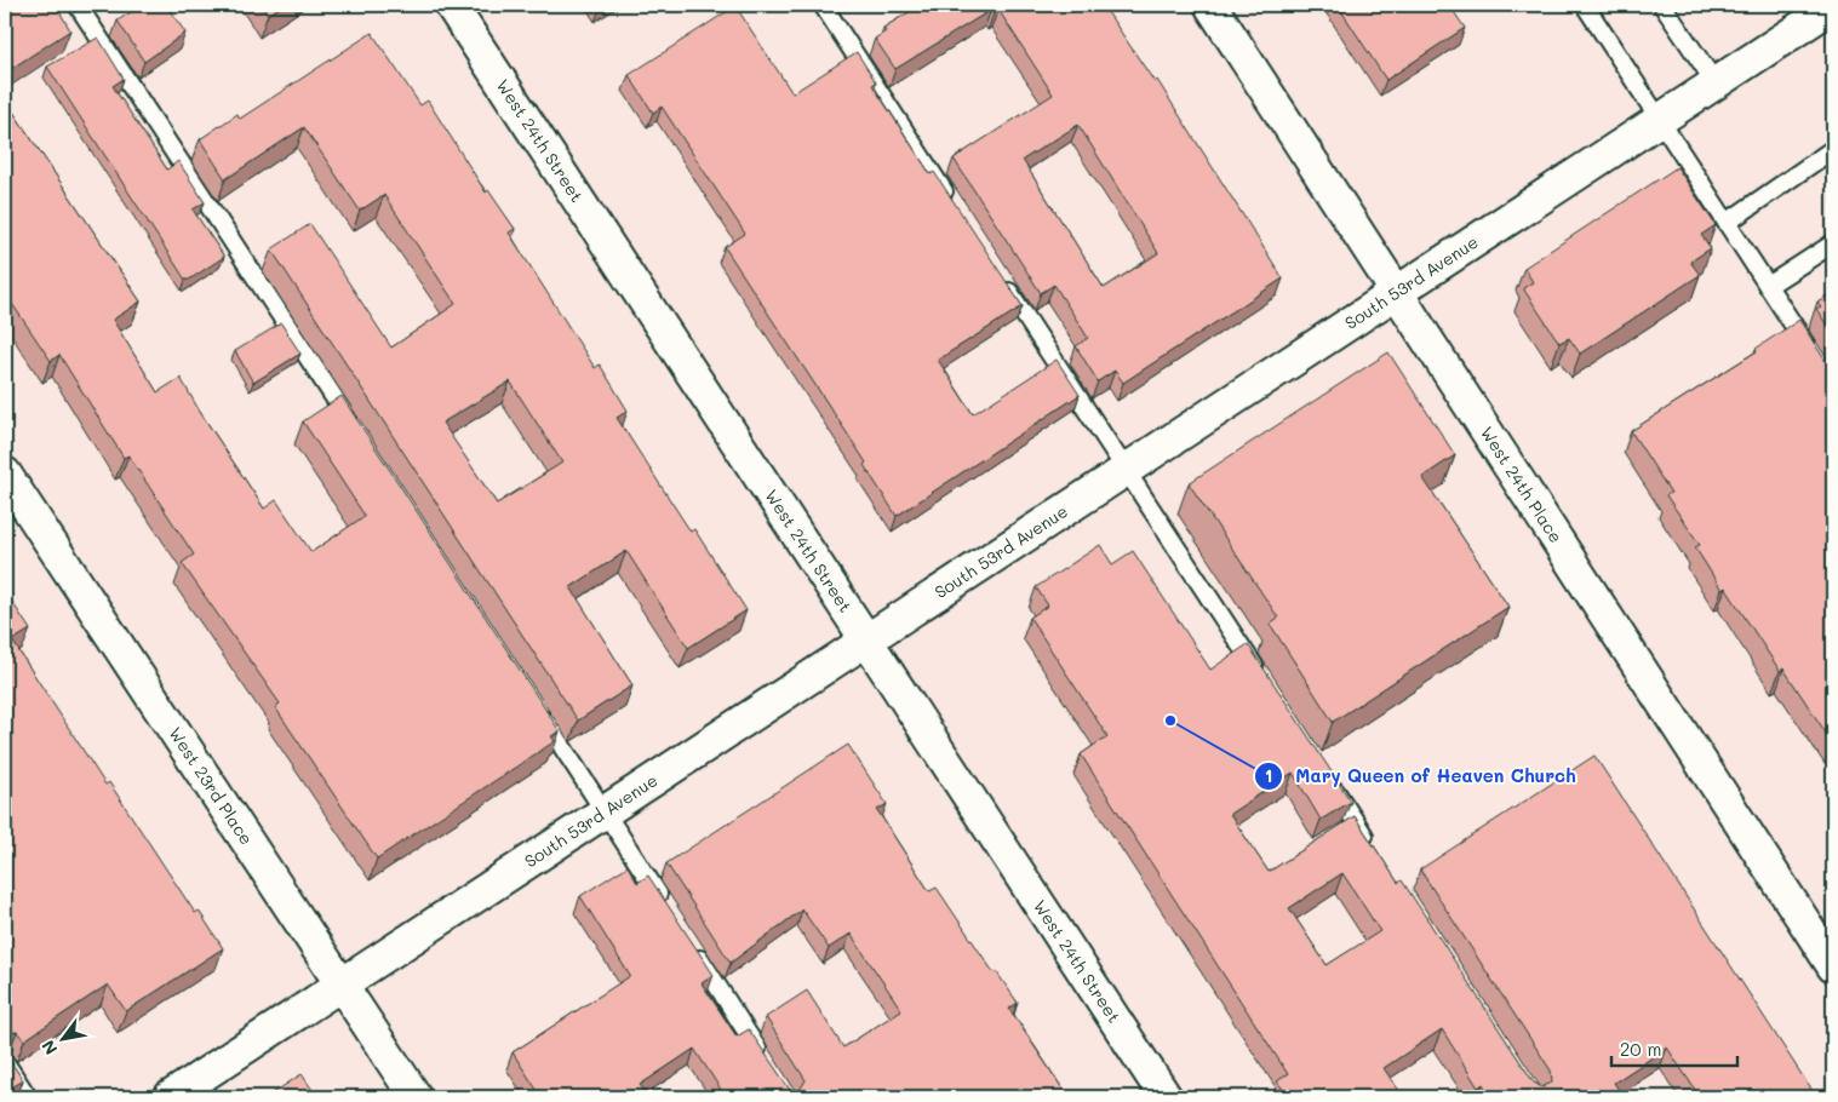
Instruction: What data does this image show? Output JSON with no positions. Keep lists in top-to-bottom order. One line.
{"streets":{"street":["West 24th Street","South 53rd Avenue","West 24th Place","West 23rd Place"]},"crossings":[["West 24th Street","South 53rd Avenue"],["South 53rd Avenue","West 24th Place"],["South 53rd Avenue","West 23rd Place"]],"places":["Mary Queen of Heaven Church"],"scale_bar":"20 m","north":"bottom left"}
